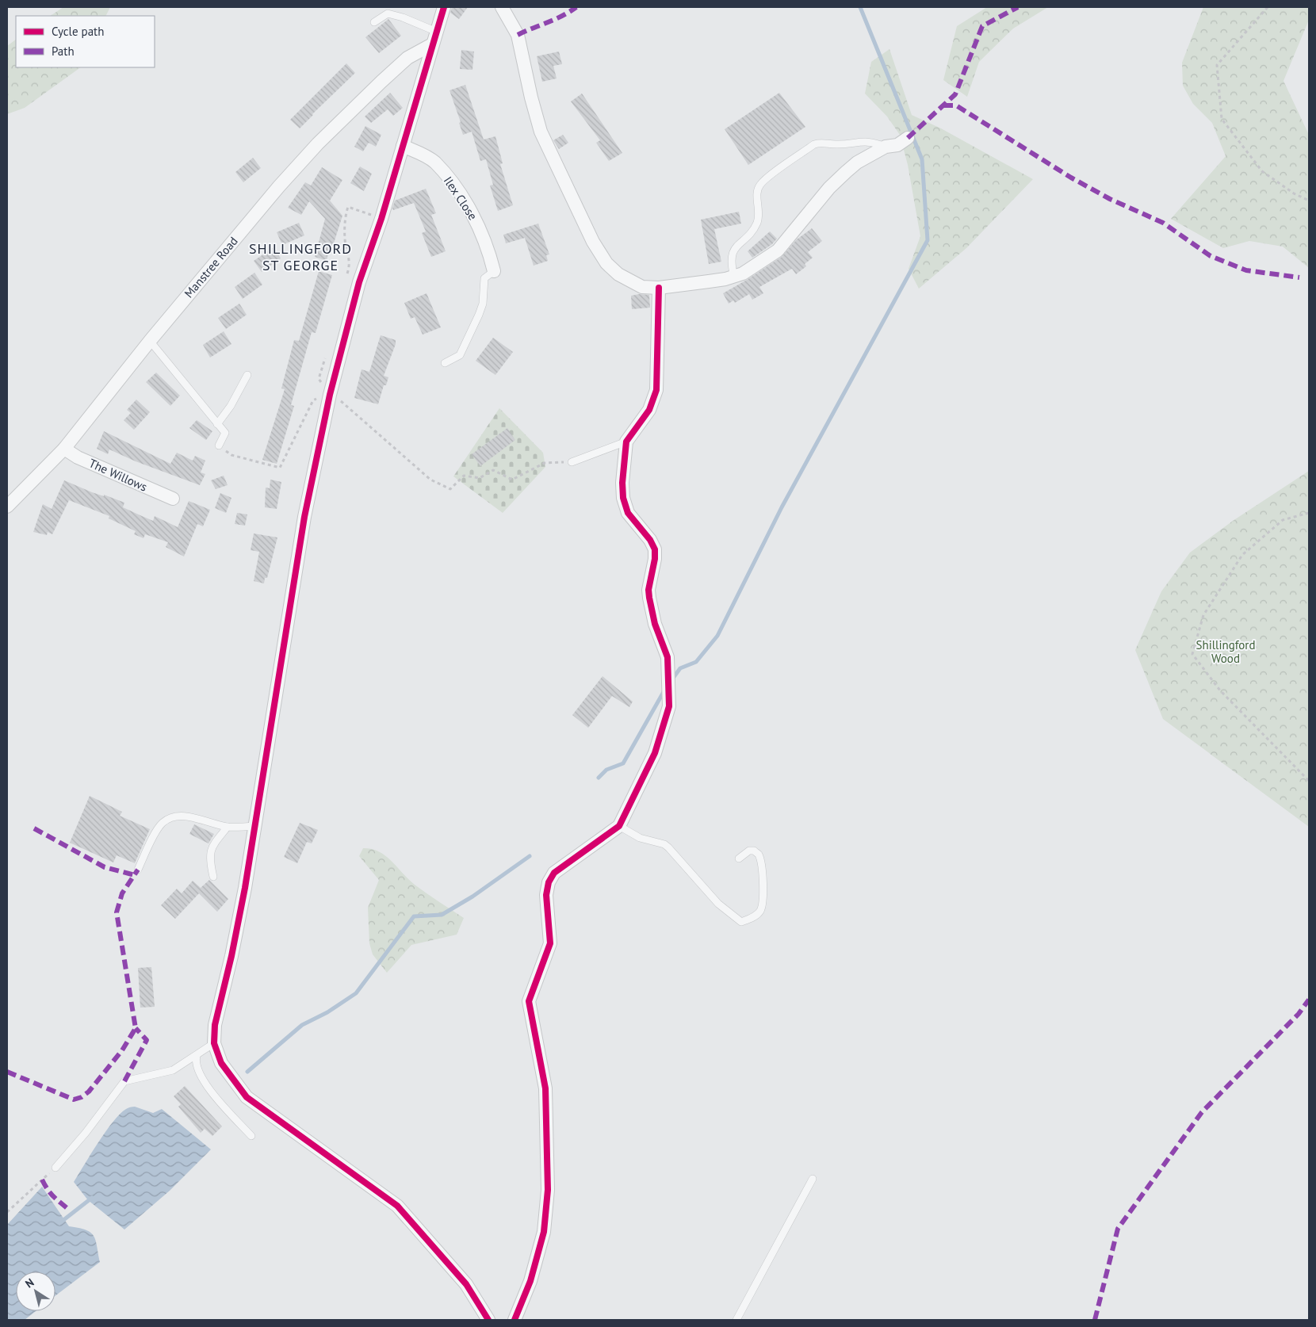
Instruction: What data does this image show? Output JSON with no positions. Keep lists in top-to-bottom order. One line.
{"streets":{"street":["Ilex Close","Manstree Road","The Willows"]},"crossings":[["Manstree Road","The Willows"]],"districts":["SHILLINGFORD ST GEORGE"],"parks":["Shillingford Wood"],"legend":["Cycle path","Path"],"north":"top left"}
